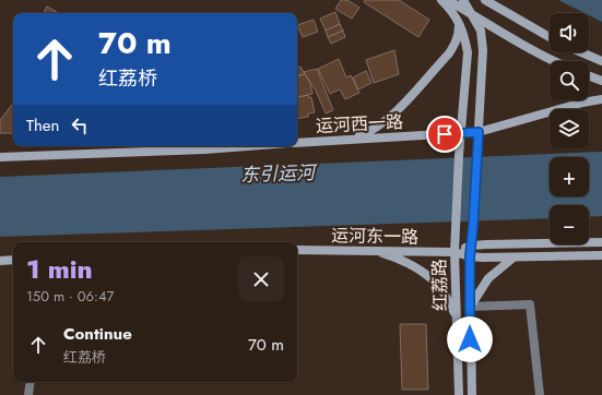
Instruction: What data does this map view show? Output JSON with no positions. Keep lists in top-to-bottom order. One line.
{"streets":{"main road":["运河西一路","运河东一路","红荔路"]},"crossings":[["运河西一路","红荔路"],["运河东一路","红荔路"]],"water":["东引运河"],"page":{"map_buttons":["+","−"],"turn":["70 m","红荔桥"],"then":"Then","heading":["1 min","150 m · 06:47"],"list":[{"name":"Continue","note":"红荔桥","value":"70 m"}]}}
